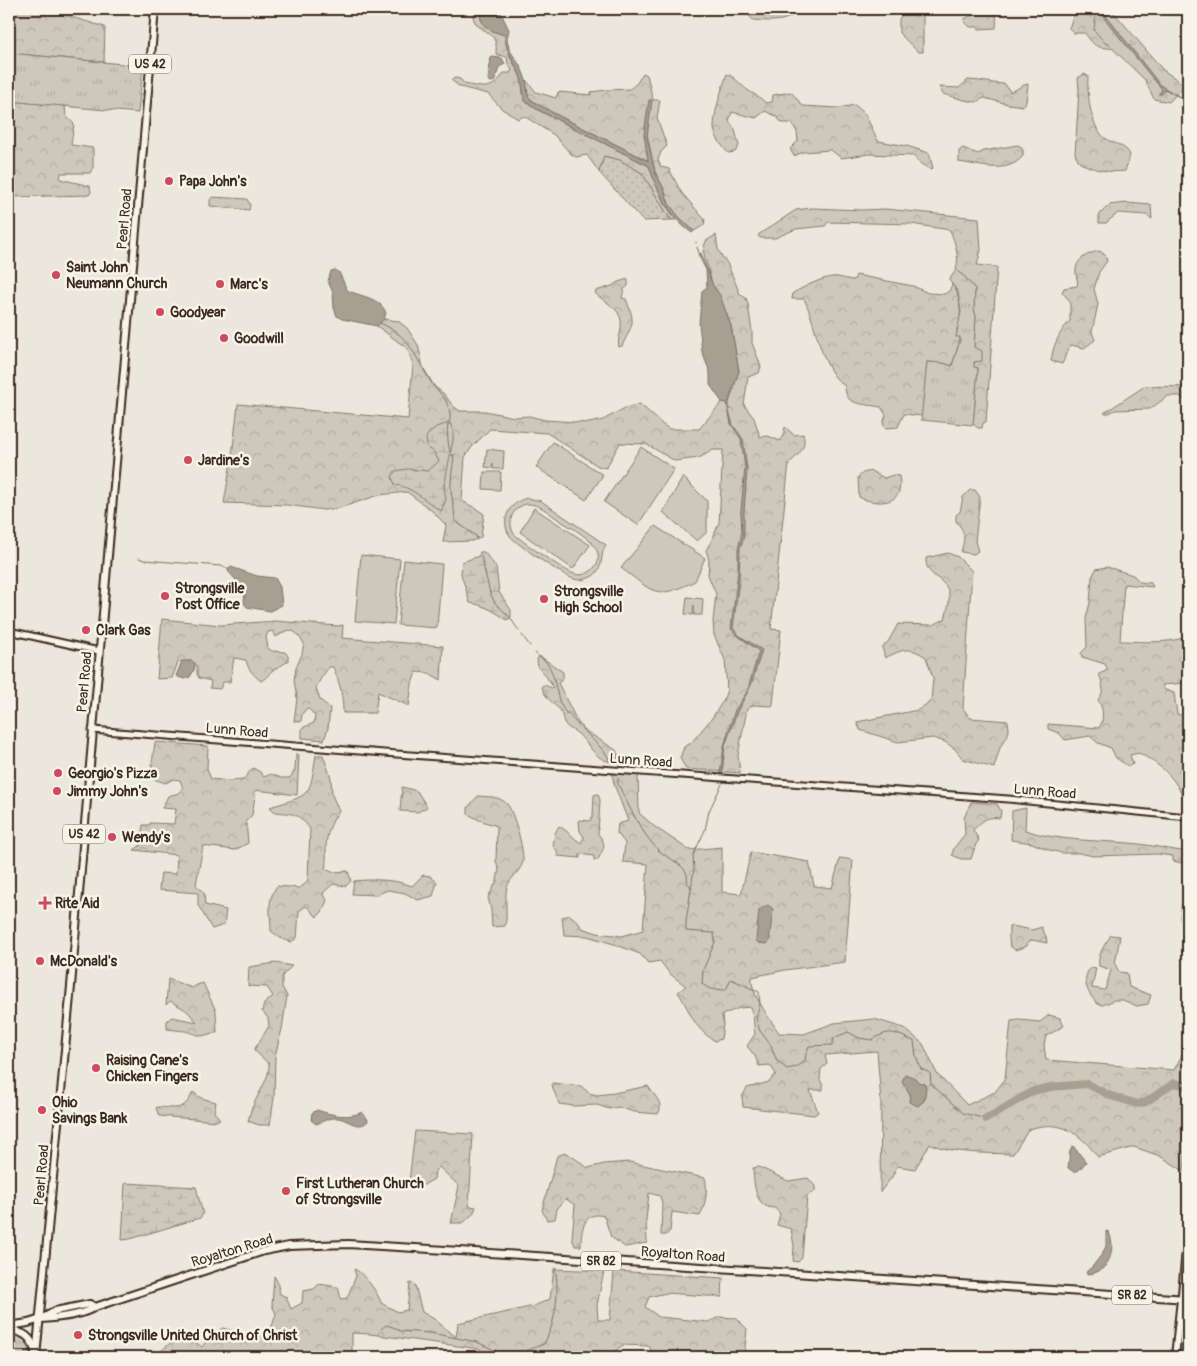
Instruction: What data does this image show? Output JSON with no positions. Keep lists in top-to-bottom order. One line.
{"streets":{"main road":["US 42","Pearl Road","Royalton Road","SR 82"],"street":["Lunn Road"]},"crossings":[["Pearl Road","Lunn Road"],["Pearl Road","Royalton Road"]],"places":{"other":["Papa John's","Saint John Neumann Church","Marc's","Goodyear","Goodwill","Jardine's","Strongsville Post Office","Strongsville High School","Clark Gas","Georgio's Pizza","Jimmy John's","Wendy's","McDonald's","Raising Cane's Chicken Fingers","Ohio Savings Bank","First Lutheran Church of Strongsville","Strongsville United Church of Christ"],"health":["Rite Aid"]}}
